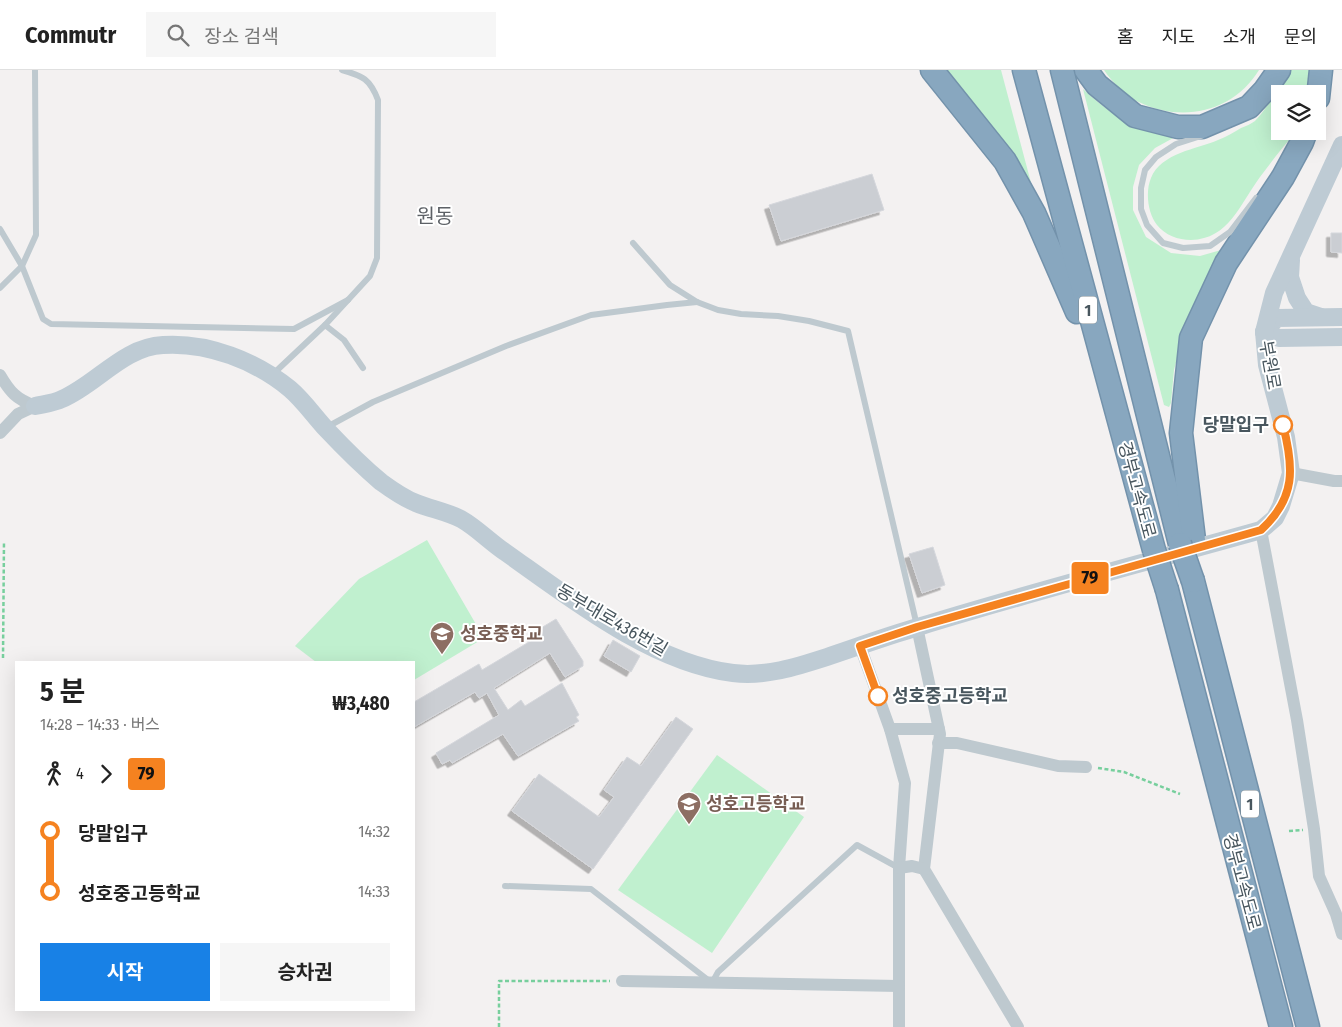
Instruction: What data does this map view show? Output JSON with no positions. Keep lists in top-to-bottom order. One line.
{"streets":{"highway":["1","경부고속도로"],"street":["부원로","동부대로436번길"]},"crossings":[["부원로","동부대로436번길"]],"districts":["원동"],"places":{"other":["당말입구","성호중고등학교"],"school or university":["성호중학교","성호고등학교"]},"lines":["bus line 79"],"page":{"header":"Commutr","search":"장소 검색","nav":["홈","지도","소개","문의"],"on_map":"79","heading":["5 분","14:28 – 14:33 · 버스","₩3,480"],"legs":["4","79"],"list":[{"name":"당말입구","value":"14:32"},{"name":"성호중고등학교","value":"14:33"}],"buttons":["시작","승차권"]}}
